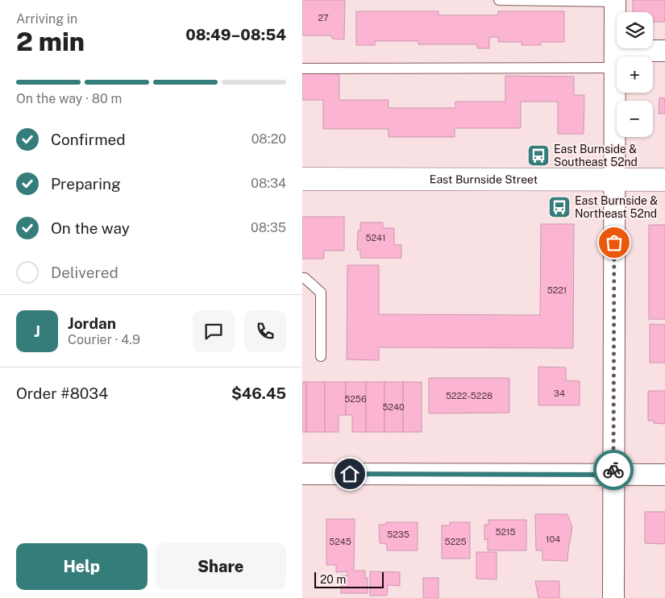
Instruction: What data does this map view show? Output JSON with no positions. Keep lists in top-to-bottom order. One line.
{"streets":{"main road":["East Burnside Street"]},"places":{"bus stop":["East Burnside & Southeast 52nd","East Burnside & Northeast 52nd"]},"house_numbers":["27","5241","5221","34","5222-5228","5256","5240","5215","5235","104","5245","5225"],"scale_bar":"20 m","page":{"heading":["2 min","Arriving in","08:49–08:54"],"panel":["Jordan","Courier · 4.9","Order #8034","$46.45"],"map_buttons":["+","−"],"bar":"On the way · 80 m","list":[["Confirmed","08:20"],["Preparing","08:34"],["On the way","08:35"],"Delivered"],"round":"J","buttons":["Help","Share"],"scale":"20 m"}}
